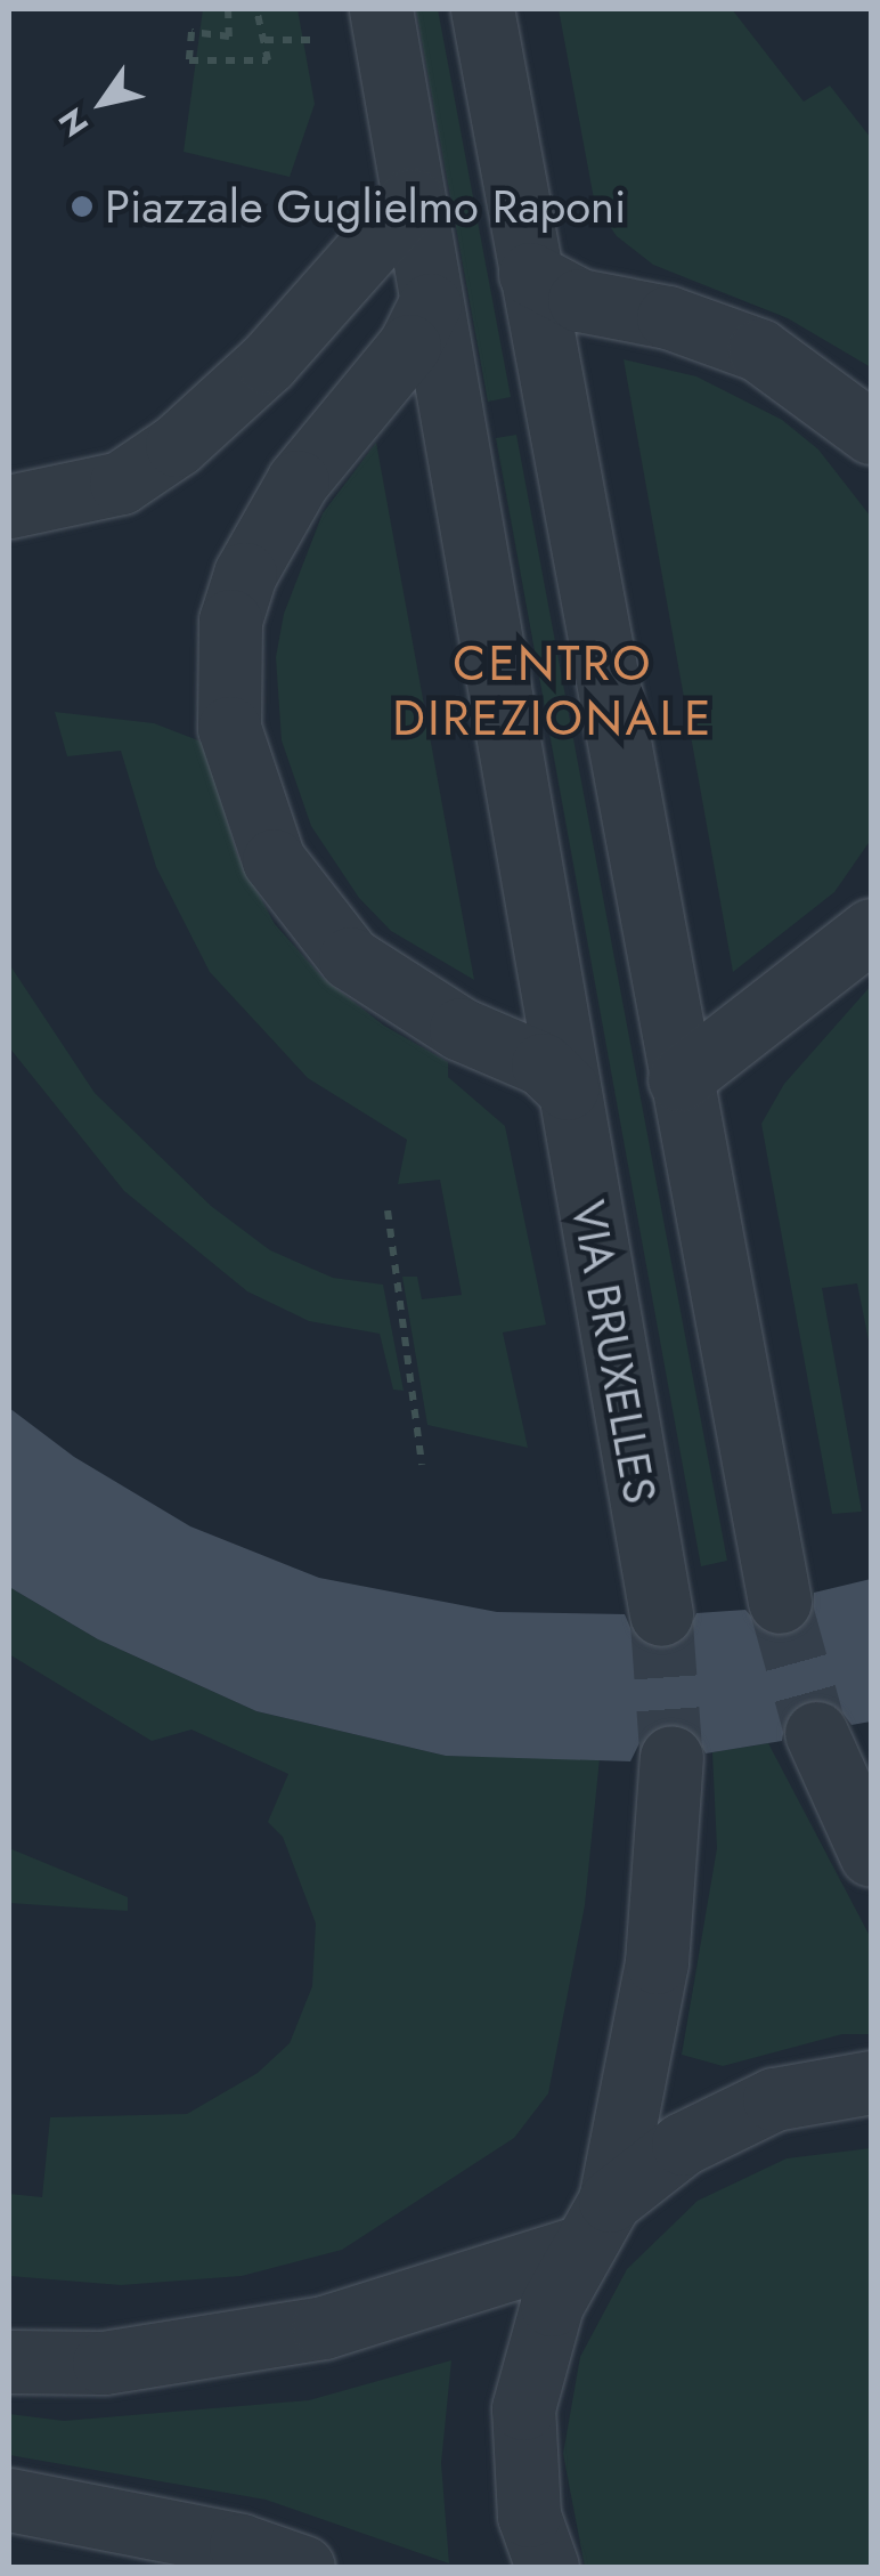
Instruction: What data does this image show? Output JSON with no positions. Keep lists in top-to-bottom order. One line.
{"streets":{"street":["VIA BRUXELLES"]},"districts":["CENTRO DIREZIONALE"],"places":["Piazzale Guglielmo Raponi"],"north":"bottom left"}
